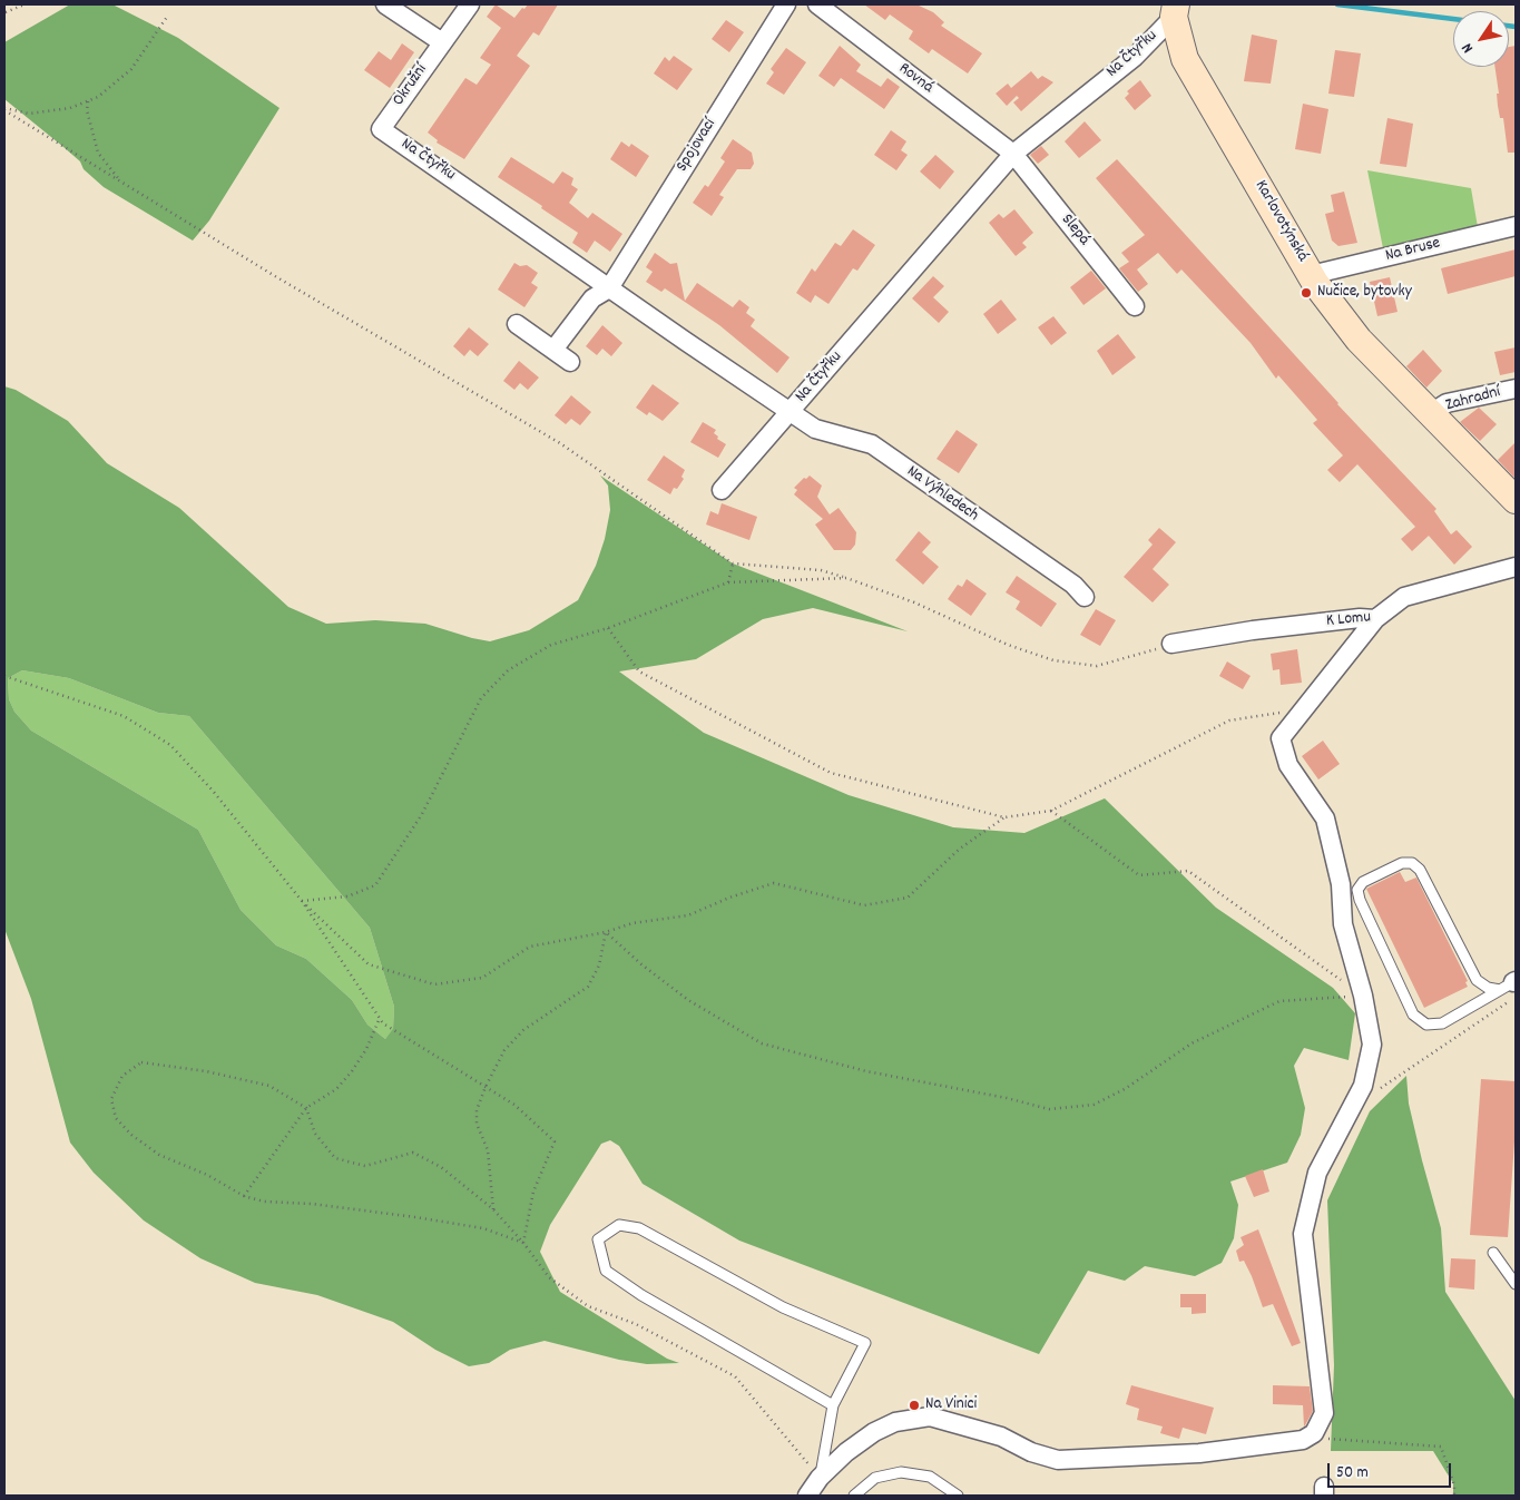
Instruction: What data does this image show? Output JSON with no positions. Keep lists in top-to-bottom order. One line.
{"streets":{"main road":["Karlovotýnská"],"street":["Na Čtyřku","Rovná","Okružní","Spojovací","Slepá","Na Bruse","Zahradní","Na Výhledech","K Lomu"]},"crossings":[["Na Čtyřku","Rovná"],["Na Čtyřku","Okružní"],["Na Čtyřku","Spojovací"],["Na Čtyřku","Karlovotýnská"],["Na Čtyřku","Slepá"],["Na Čtyřku","Na Výhledech"],["Rovná","Slepá"],["Karlovotýnská","Na Bruse"],["Karlovotýnská","Zahradní"]],"places":["Nučice, bytovky","Na Vinici"],"scale_bar":"50 m","north":"bottom left"}
